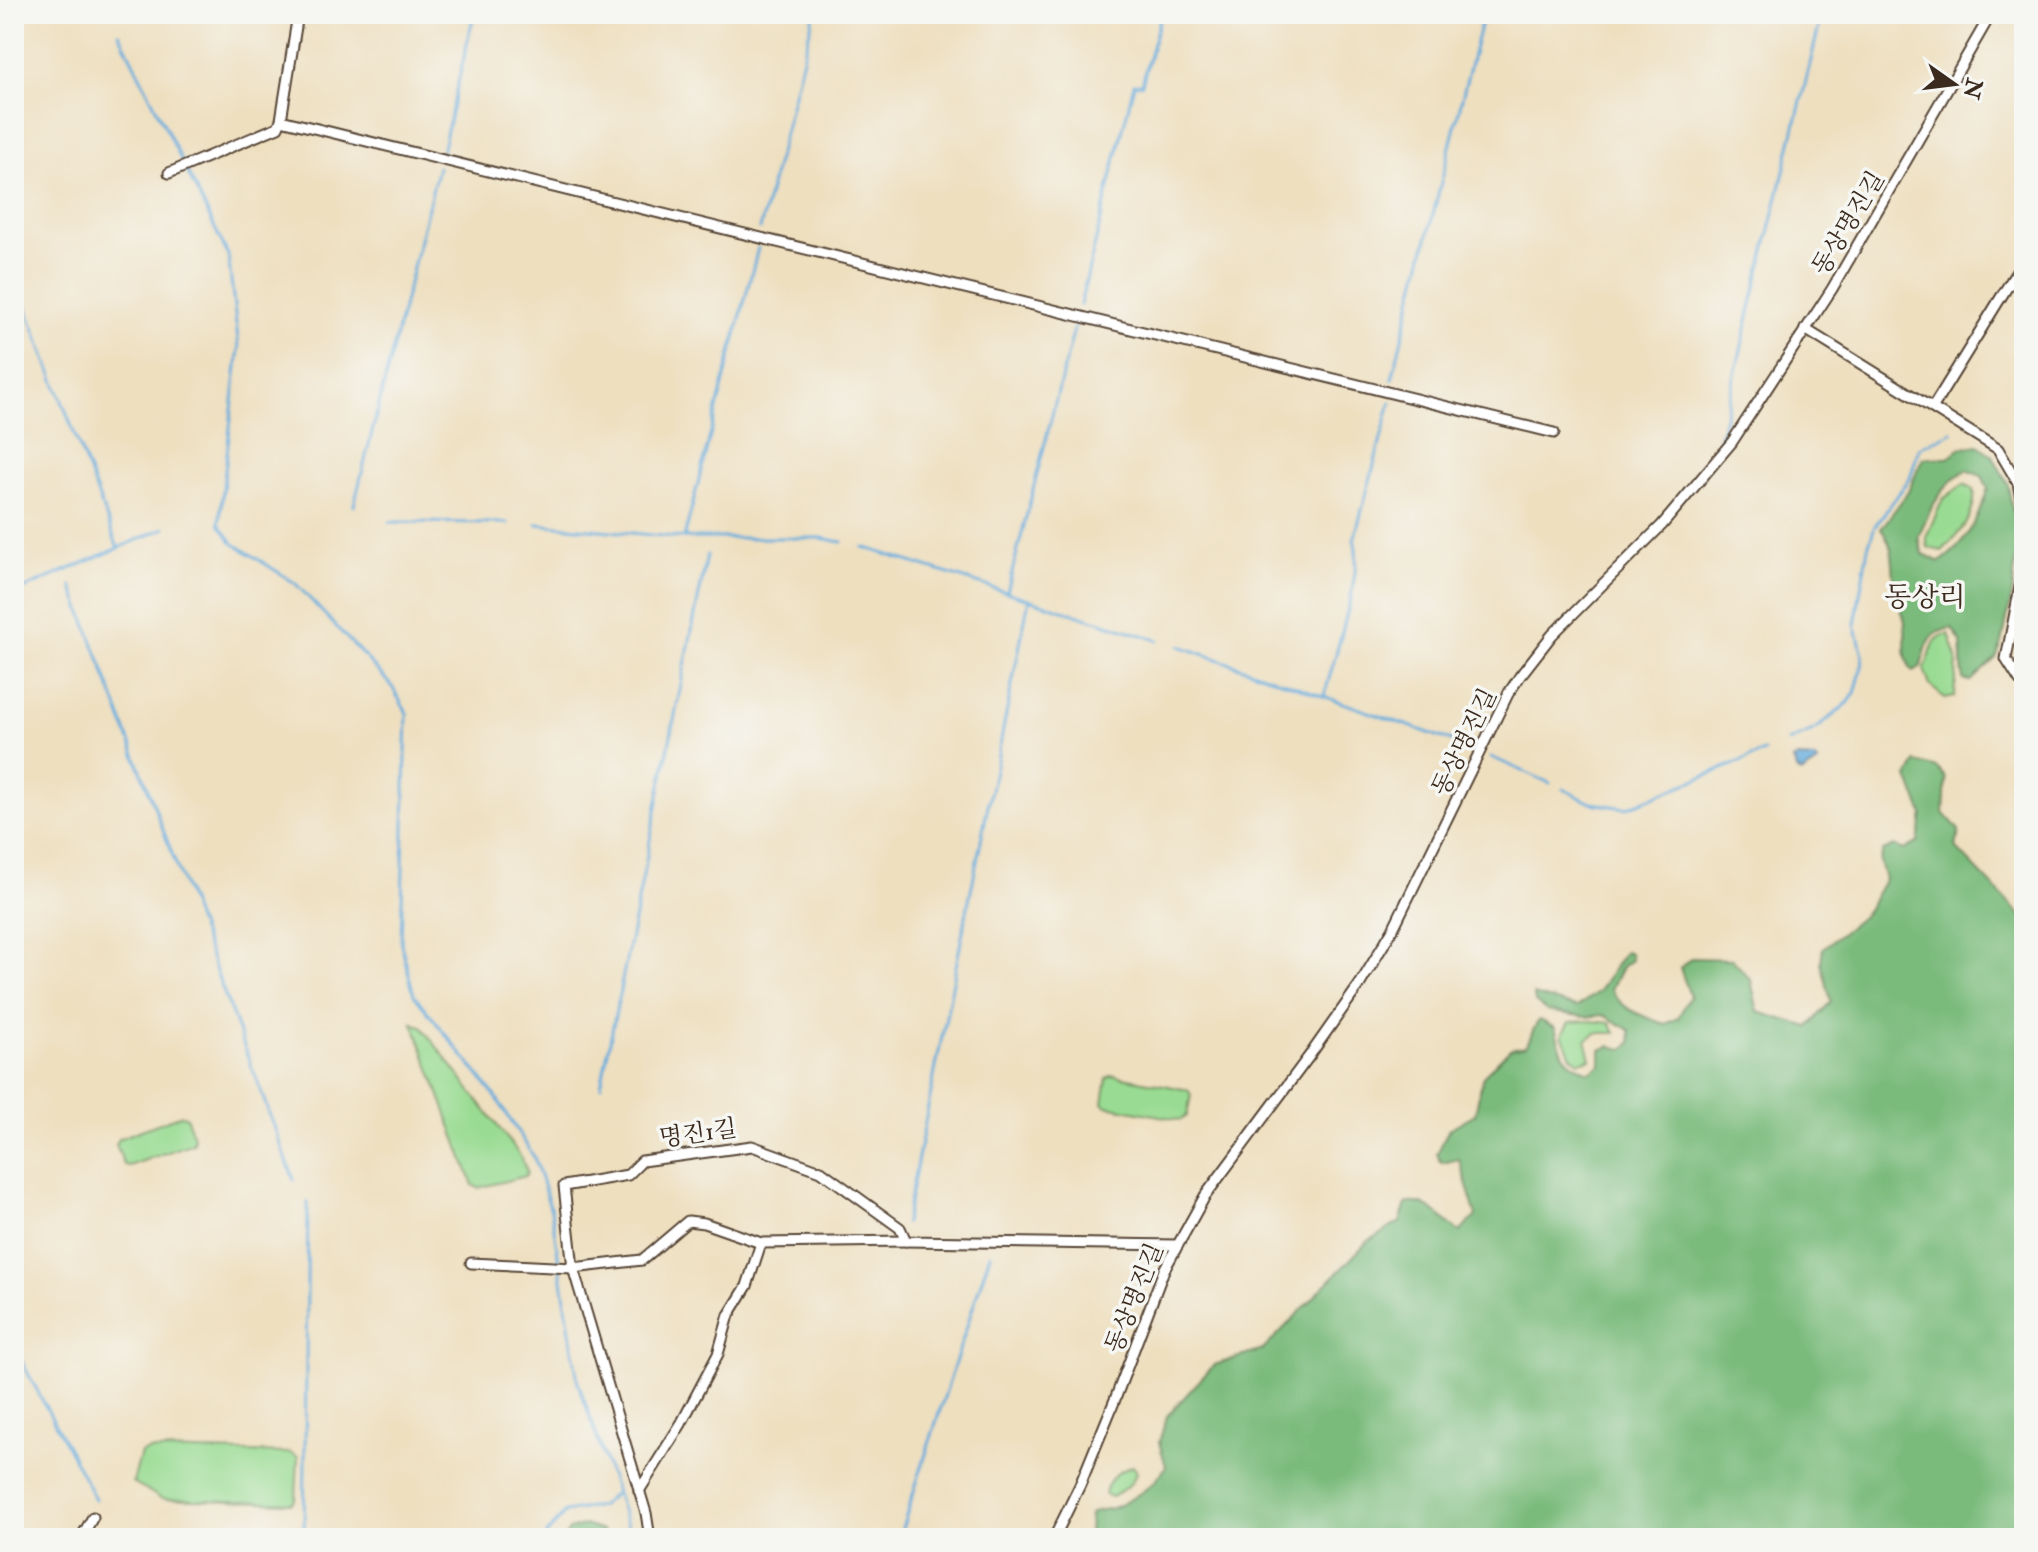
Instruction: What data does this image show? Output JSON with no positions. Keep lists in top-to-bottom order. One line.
{"streets":{"street":["동상명진길","명진1길"]},"districts":["동상리"],"north":"right"}
